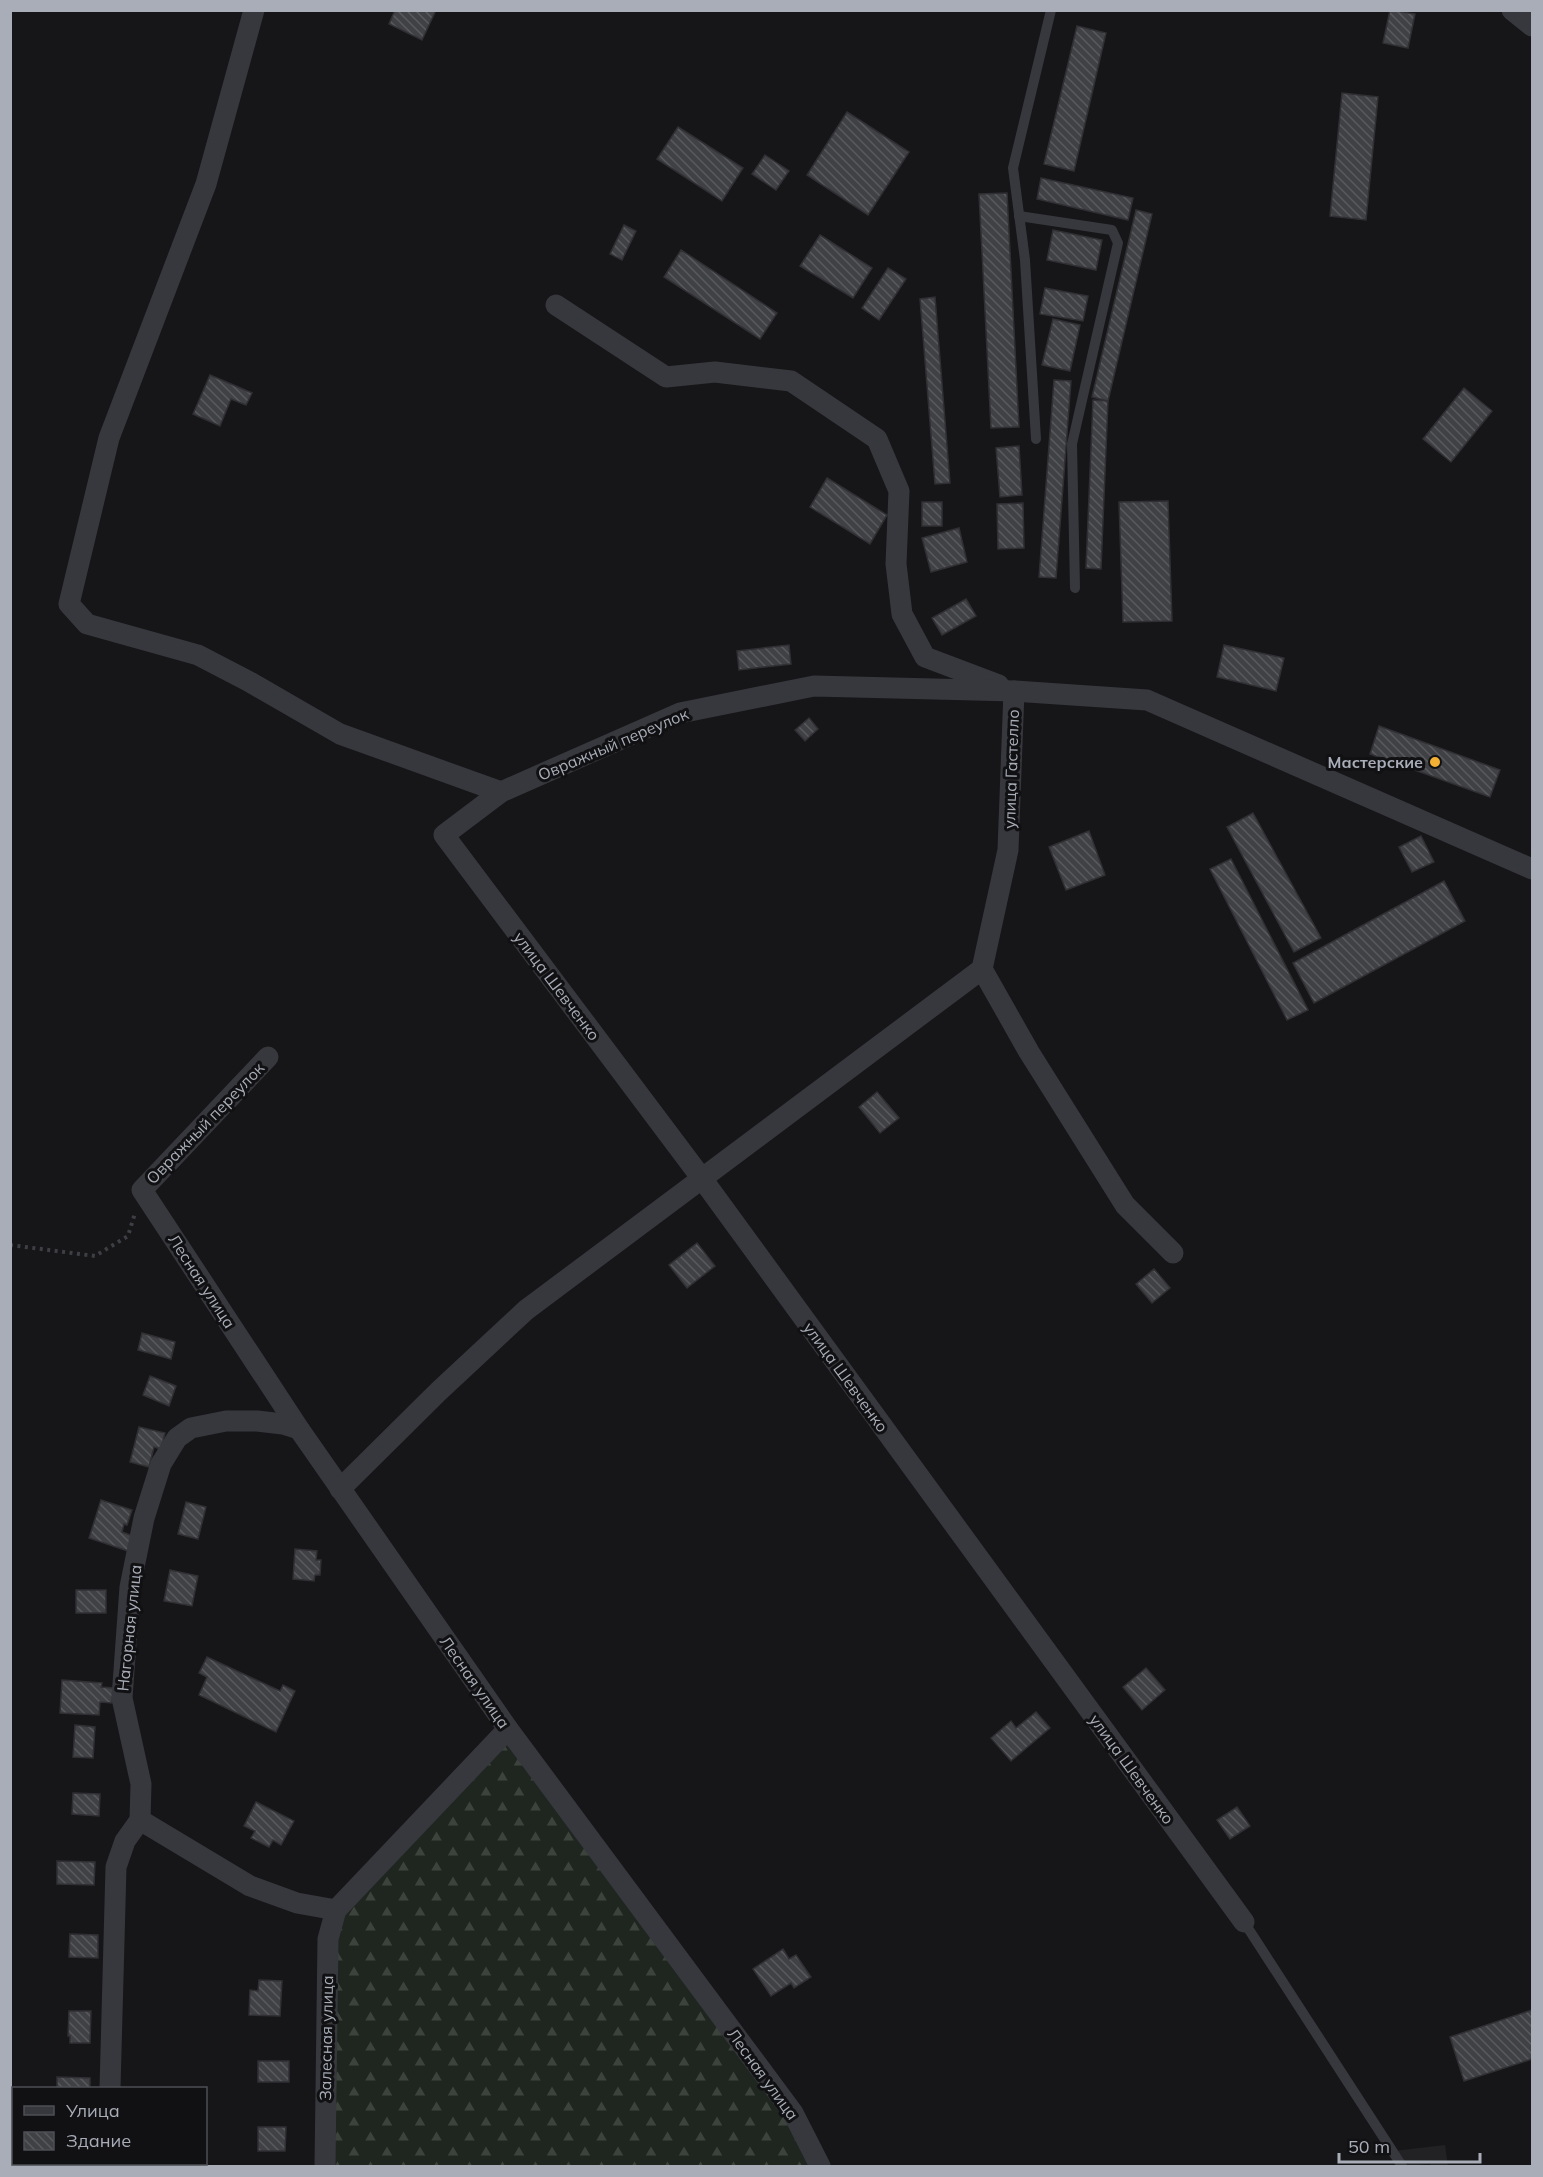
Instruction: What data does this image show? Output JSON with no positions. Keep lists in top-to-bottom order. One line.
{"streets":{"street":["Овражный переулок","улица Гастелло","улица Шевченко","Лесная улица","Нагорная улица","Залесная улица"]},"crossings":[["Овражный переулок","улица Гастелло"],["Овражный переулок","улица Шевченко"],["Овражный переулок","Лесная улица"],["Лесная улица","Нагорная улица"],["Лесная улица","Залесная улица"]],"places":["Мастерские"],"legend":["Улица","Здание"],"scale_bar":"50 m"}
